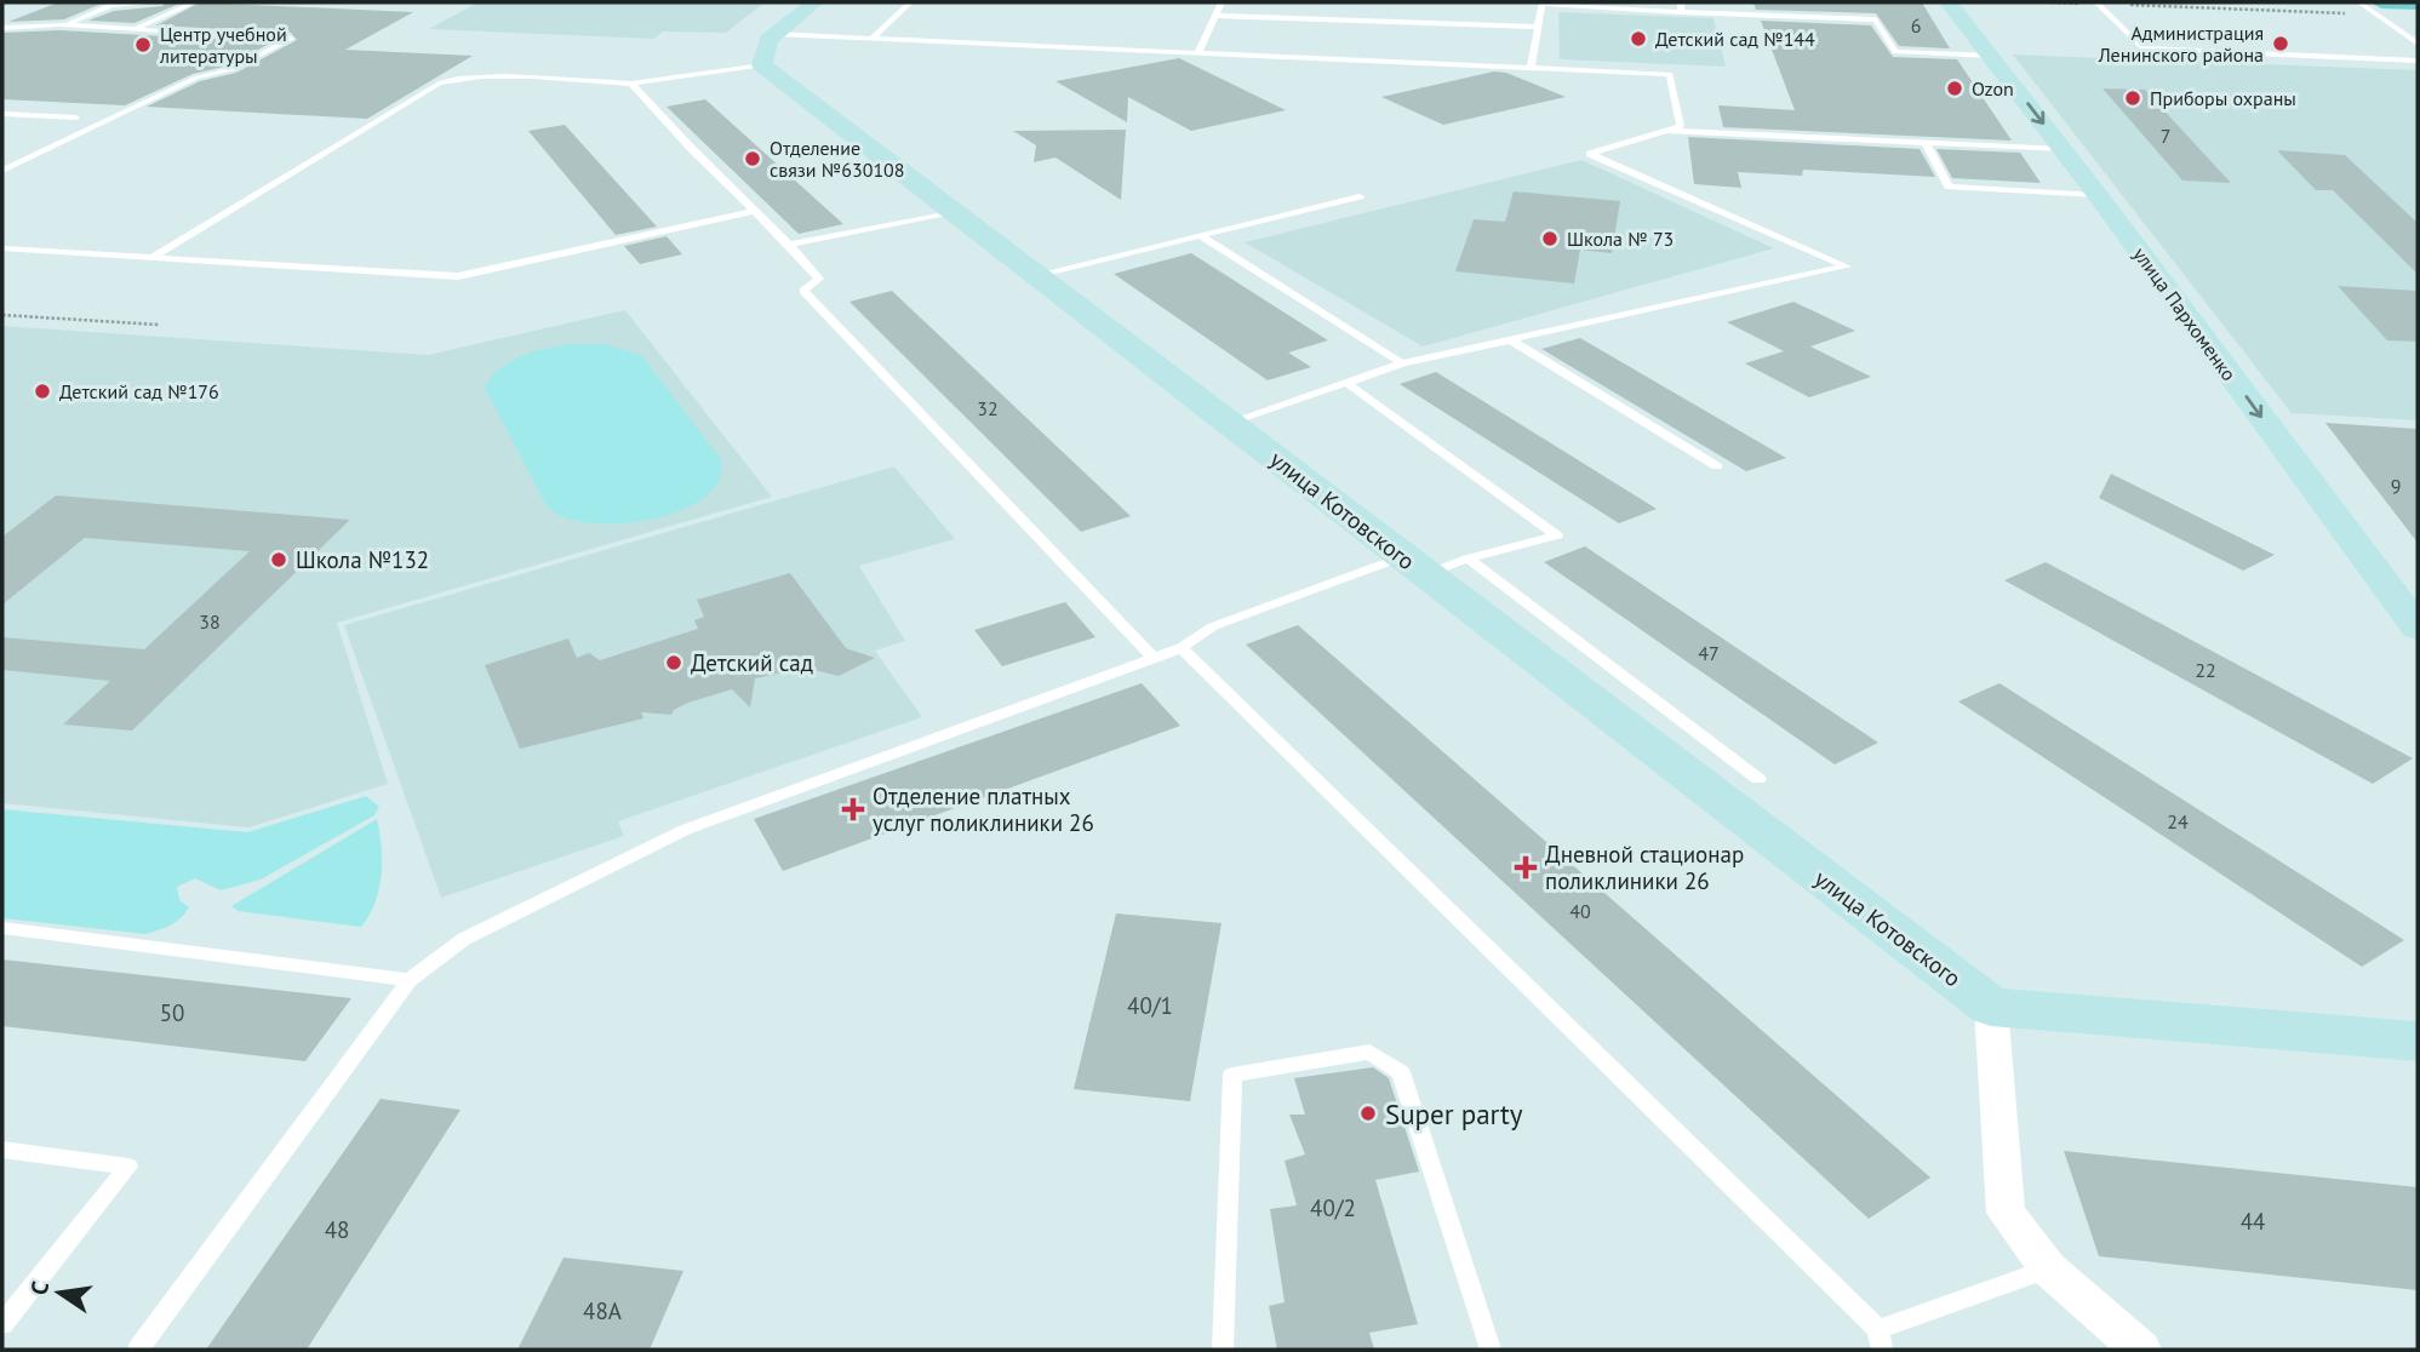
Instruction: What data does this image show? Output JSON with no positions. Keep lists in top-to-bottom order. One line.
{"streets":{"street":["улица Пархоменко","улица Котовского"]},"one_way":["улица Пархоменко"],"places":{"other":["Детский сад №144","Администрация Ленинского района","Центр учебной литературы","Ozon","Приборы охраны","Отделение связи №630108","Школа № 73","Детский сад №176","Школа №132","Детский сад","Super party"],"health":["Отделение платных услуг поликлиники 26","Дневной стационар поликлиники 26"]},"house_numbers":["6","7","32","9","38","47","22","24","40","40/1","50","40/2","44","48","48А"],"north":"left"}
